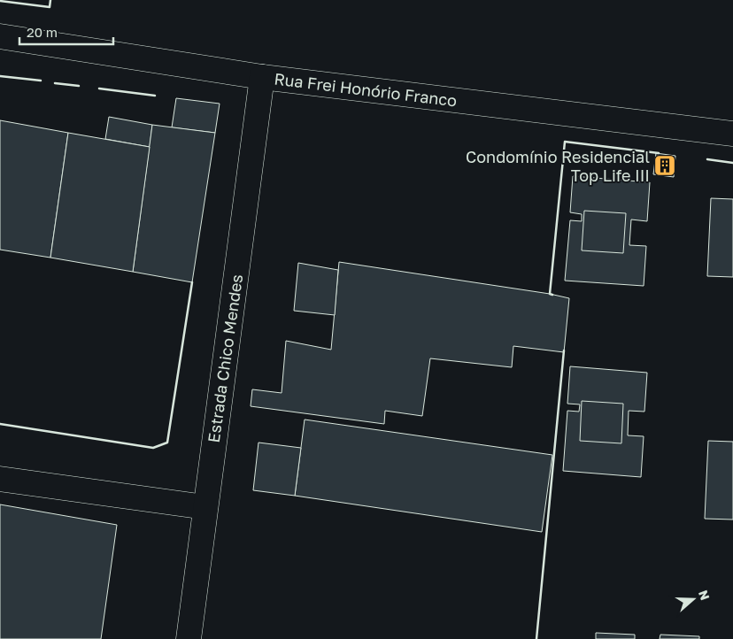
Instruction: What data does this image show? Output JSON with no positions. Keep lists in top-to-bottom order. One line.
{"streets":{"street":["Rua Frei Honório Franco","Estrada Chico Mendes"]},"crossings":[["Rua Frei Honório Franco","Estrada Chico Mendes"]],"places":{"building":["Condomínio Residencial Top Life III"]},"scale_bar":"20 m","north":"right"}
